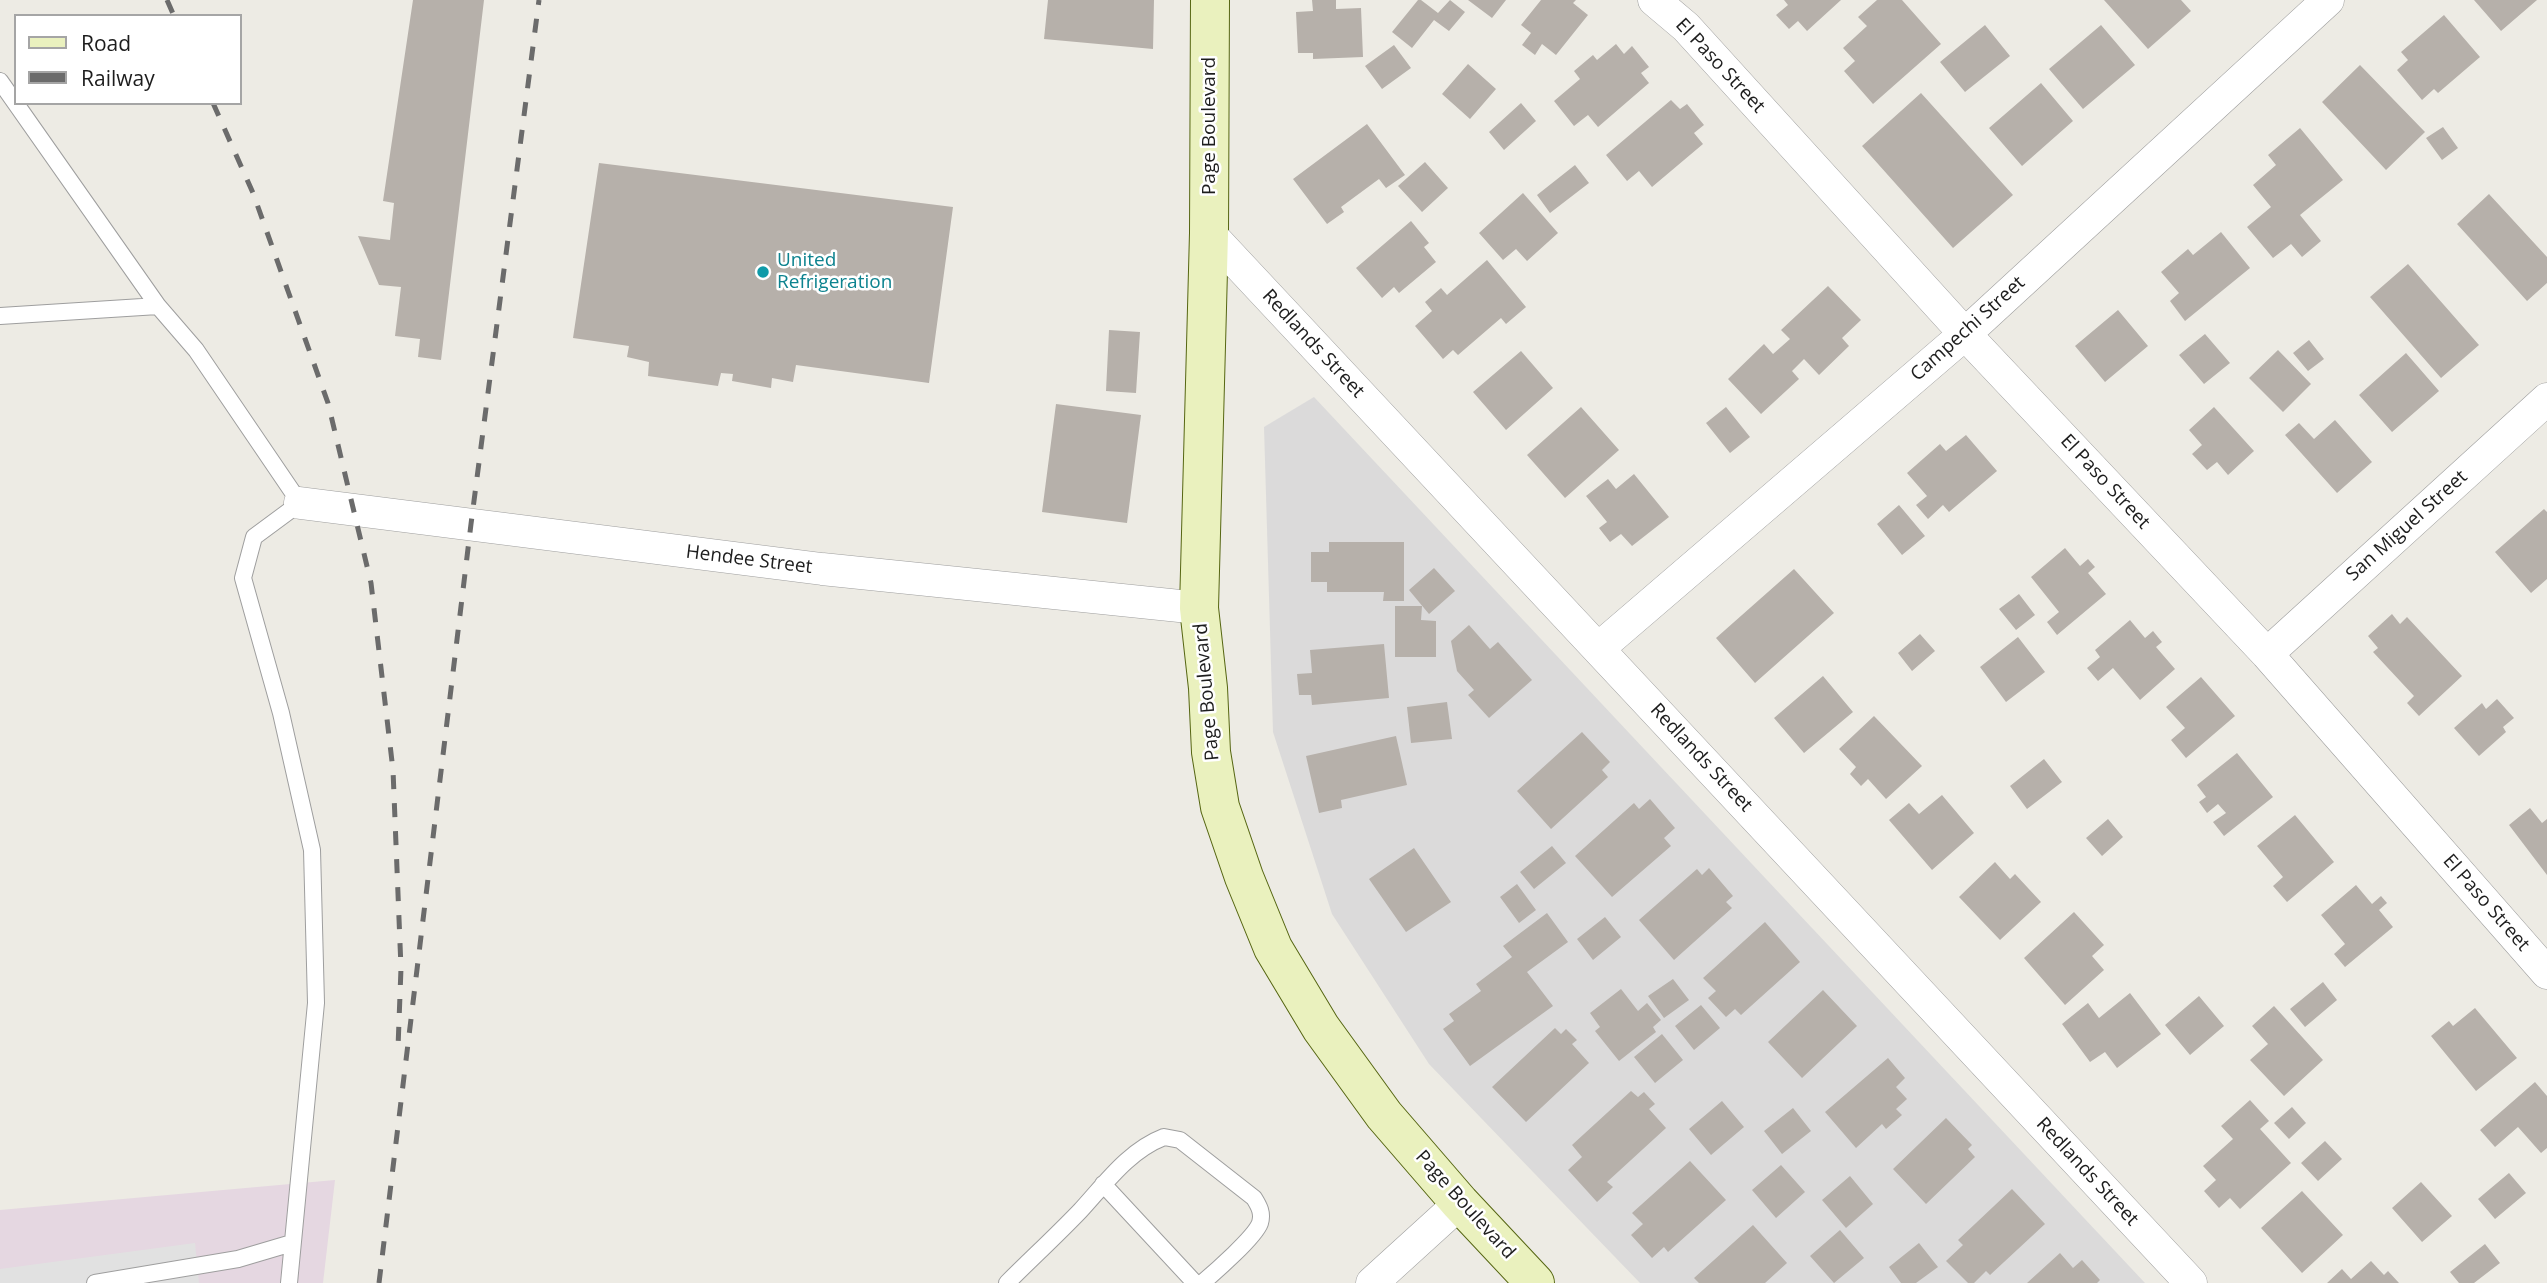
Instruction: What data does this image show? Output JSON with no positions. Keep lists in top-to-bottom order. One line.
{"streets":{"street":["El Paso Street","Page Boulevard","Campechi Street","Redlands Street","San Miguel Street","Hendee Street"]},"crossings":[["El Paso Street","Campechi Street"],["El Paso Street","San Miguel Street"],["Page Boulevard","Redlands Street"],["Page Boulevard","Hendee Street"],["Campechi Street","Redlands Street"]],"places":["United Refrigeration"],"legend":["Road","Railway"]}
